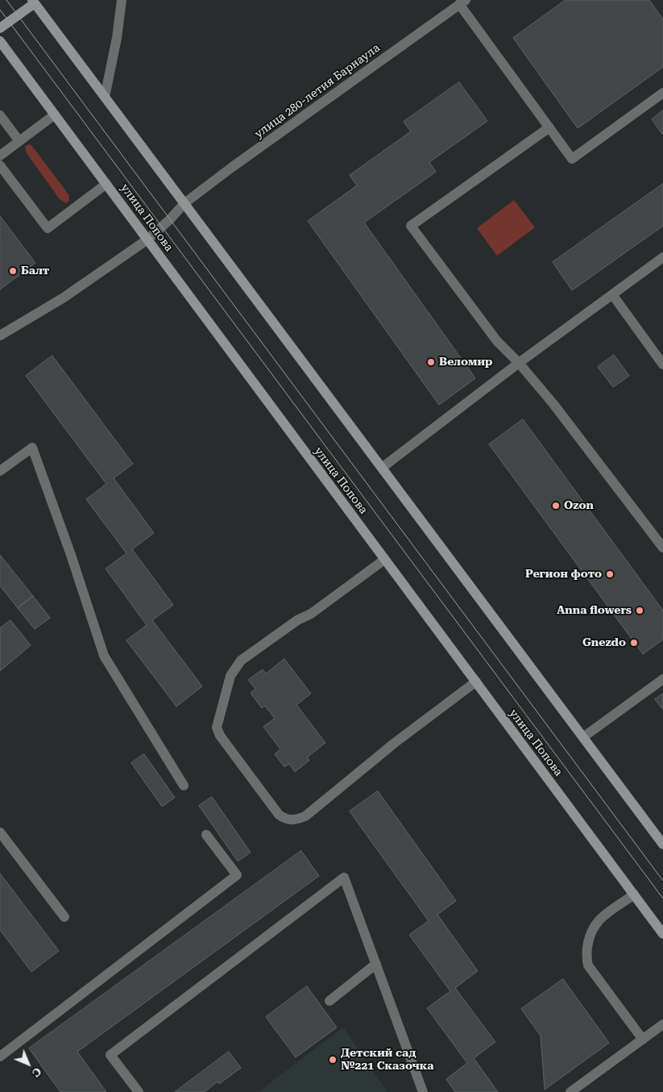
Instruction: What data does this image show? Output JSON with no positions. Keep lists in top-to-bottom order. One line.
{"streets":{"main road":["улица Попова"],"street":["улица 280-летия Барнаула"]},"crossings":[["улица 280-летия Барнаула","улица Попова"]],"places":["Балт","Веломир","Ozon","Регион фото","Anna flowers","Gnezdo","Детский сад №221 Сказочка"],"north":"bottom right"}
